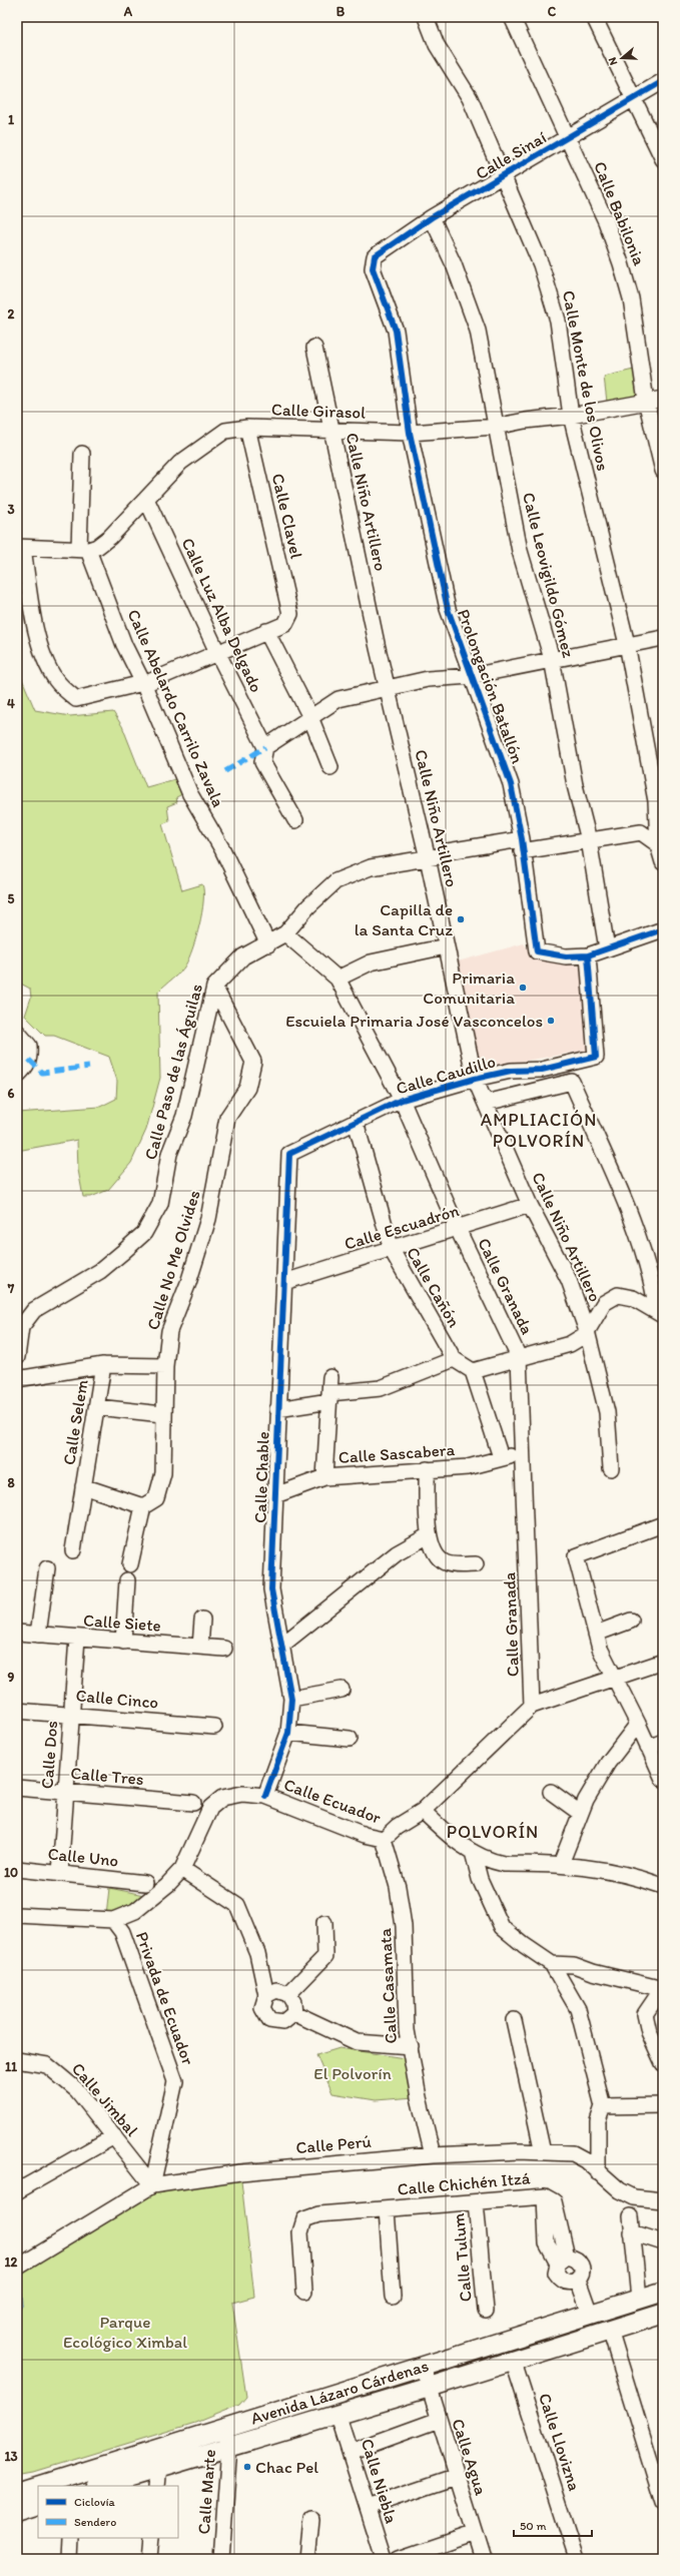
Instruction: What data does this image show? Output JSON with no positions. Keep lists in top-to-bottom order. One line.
{"streets":{"main road":["Avenida Lázaro Cárdenas"],"street":["Calle Sinaí","Calle Babilonia","Calle Monte de los Olivos","Calle Girasol","Calle Niño Artillero","Calle Clavel","Calle Leovigildo Gómez","Calle Luz Alba Delgado","Prolongación Batallón","Calle Abelardo Carrilo Zavala","Calle Paso de las Águilas","Calle Caudillo","Calle Escuadrón","Calle No Me Olvides","Calle Granada","Calle Cañón","Calle Selem","Calle Sascabera","Calle Chable","Calle Siete","Calle Cinco","Calle Dos","Calle Tres","Calle Ecuador","Calle Uno","Calle Casamata","Privada de Ecuador","Calle Jimbal","Calle Perú","Calle Chichén Itzá","Calle Tulum","Calle Llovizna","Calle Agua","Calle Niebla","Calle Marte"]},"crossings":[["Calle Sinaí","Calle Babilonia"],["Calle Sinaí","Calle Monte de los Olivos"],["Calle Sinaí","Calle Leovigildo Gómez"],["Calle Sinaí","Prolongación Batallón"],["Calle Babilonia","Calle Girasol"],["Calle Monte de los Olivos","Calle Girasol"],["Calle Monte de los Olivos","Calle Paso de las Águilas"],["Calle Girasol","Calle Niño Artillero"],["Calle Girasol","Calle Clavel"],["Calle Girasol","Calle Leovigildo Gómez"],["Calle Girasol","Calle Luz Alba Delgado"],["Calle Girasol","Prolongación Batallón"],["Calle Girasol","Calle Abelardo Carrilo Zavala"],["Calle Niño Artillero","Calle Paso de las Águilas"],["Calle Niño Artillero","Calle Caudillo"],["Calle Niño Artillero","Calle Escuadrón"],["Calle Leovigildo Gómez","Calle Paso de las Águilas"],["Prolongación Batallón","Calle Paso de las Águilas"],["Prolongación Batallón","Calle Caudillo"],["Calle Abelardo Carrilo Zavala","Calle Paso de las Águilas"],["Calle Paso de las Águilas","Calle No Me Olvides"],["Calle Paso de las Águilas","Calle Granada"],["Calle Caudillo","Calle Granada"],["Calle Caudillo","Calle Cañón"],["Calle Caudillo","Calle Chable"],["Calle Escuadrón","Calle Granada"],["Calle Escuadrón","Calle Cañón"],["Calle Escuadrón","Calle Chable"],["Calle Granada","Calle Sascabera"],["Calle Granada","Calle Ecuador"],["Calle Sascabera","Calle Chable"],["Calle Chable","Calle Ecuador"],["Calle Siete","Calle Dos"],["Calle Cinco","Calle Dos"],["Calle Dos","Calle Tres"],["Calle Dos","Calle Uno"],["Calle Ecuador","Calle Casamata"],["Calle Ecuador","Privada de Ecuador"],["Calle Casamata","Calle Perú"],["Privada de Ecuador","Calle Jimbal"],["Privada de Ecuador","Calle Perú"],["Calle Jimbal","Calle Perú"],["Calle Chichén Itzá","Calle Tulum"],["Calle Chichén Itzá","Avenida Lázaro Cárdenas"],["Avenida Lázaro Cárdenas","Calle Llovizna"],["Avenida Lázaro Cárdenas","Calle Agua"],["Avenida Lázaro Cárdenas","Calle Niebla"],["Avenida Lázaro Cárdenas","Calle Marte"]],"districts":["AMPLIACIÓN POLVORÍN","POLVORÍN"],"parks":["El Polvorín","Parque Ecológico Ximbal"],"places":["Capilla de la Santa Cruz","Primaria Comunitaria","Escuiela Primaria José Vasconcelos","Chac Pel"],"legend":["Ciclovía","Sendero"],"scale_bar":"50 m","north":"left","grid":{"columns":["A","B","C"],"rows":["1","2","3","4","5","6","7","8","9","10","11","12","13"]}}
